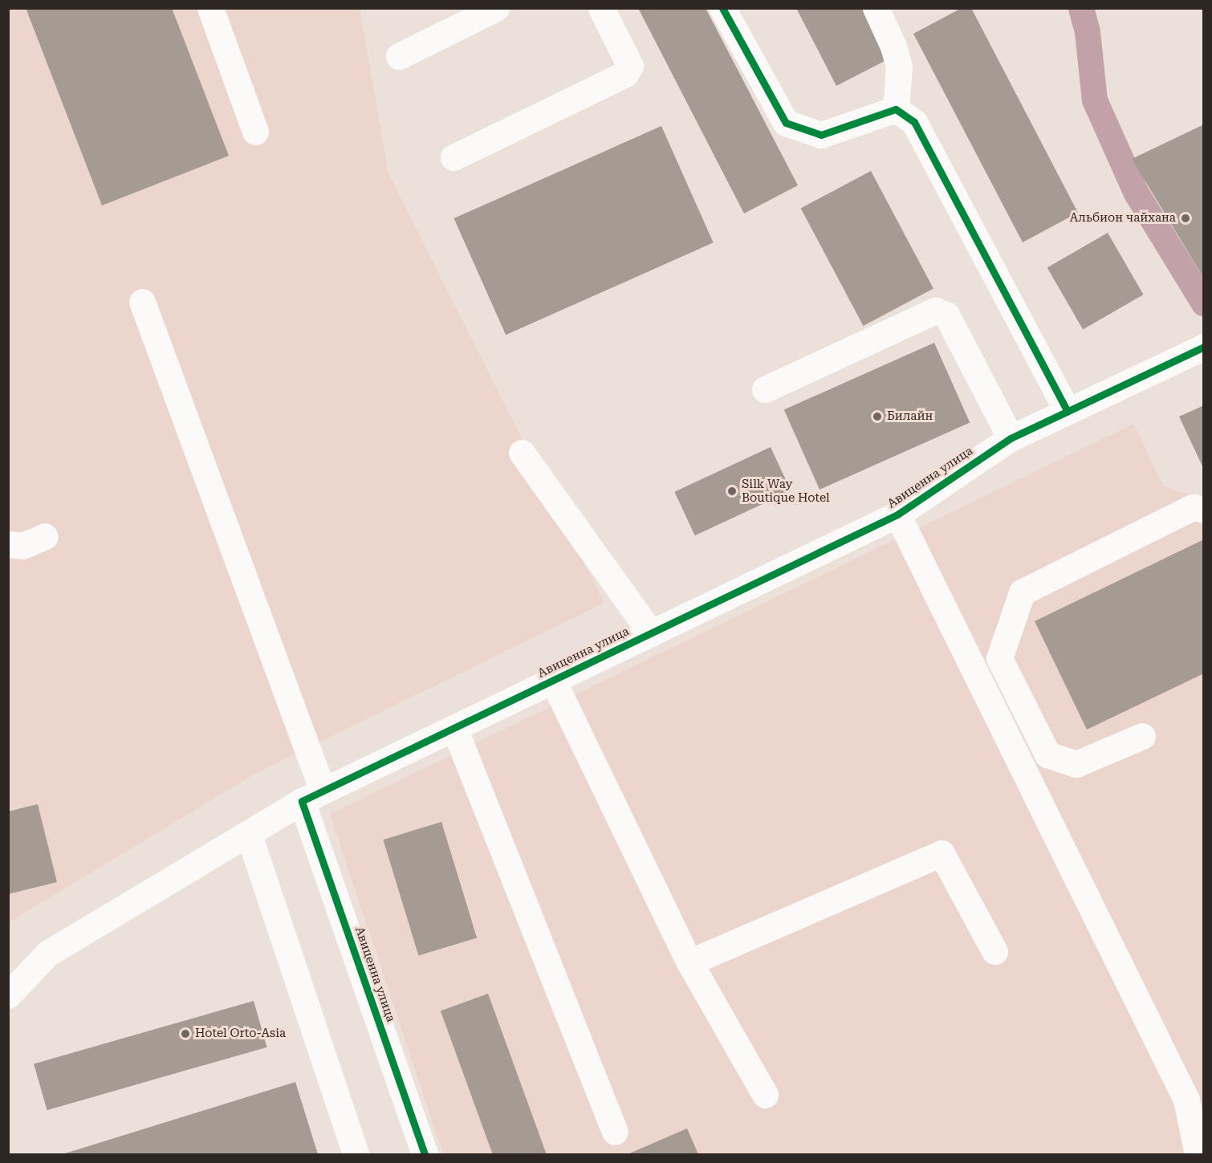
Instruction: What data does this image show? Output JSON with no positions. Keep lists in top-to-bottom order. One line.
{"streets":{"street":["Авиценна улица"]},"places":["Альбион чайхана","Билайн","Silk Way Boutique Hotel","Hotel Orto-Asia"]}
